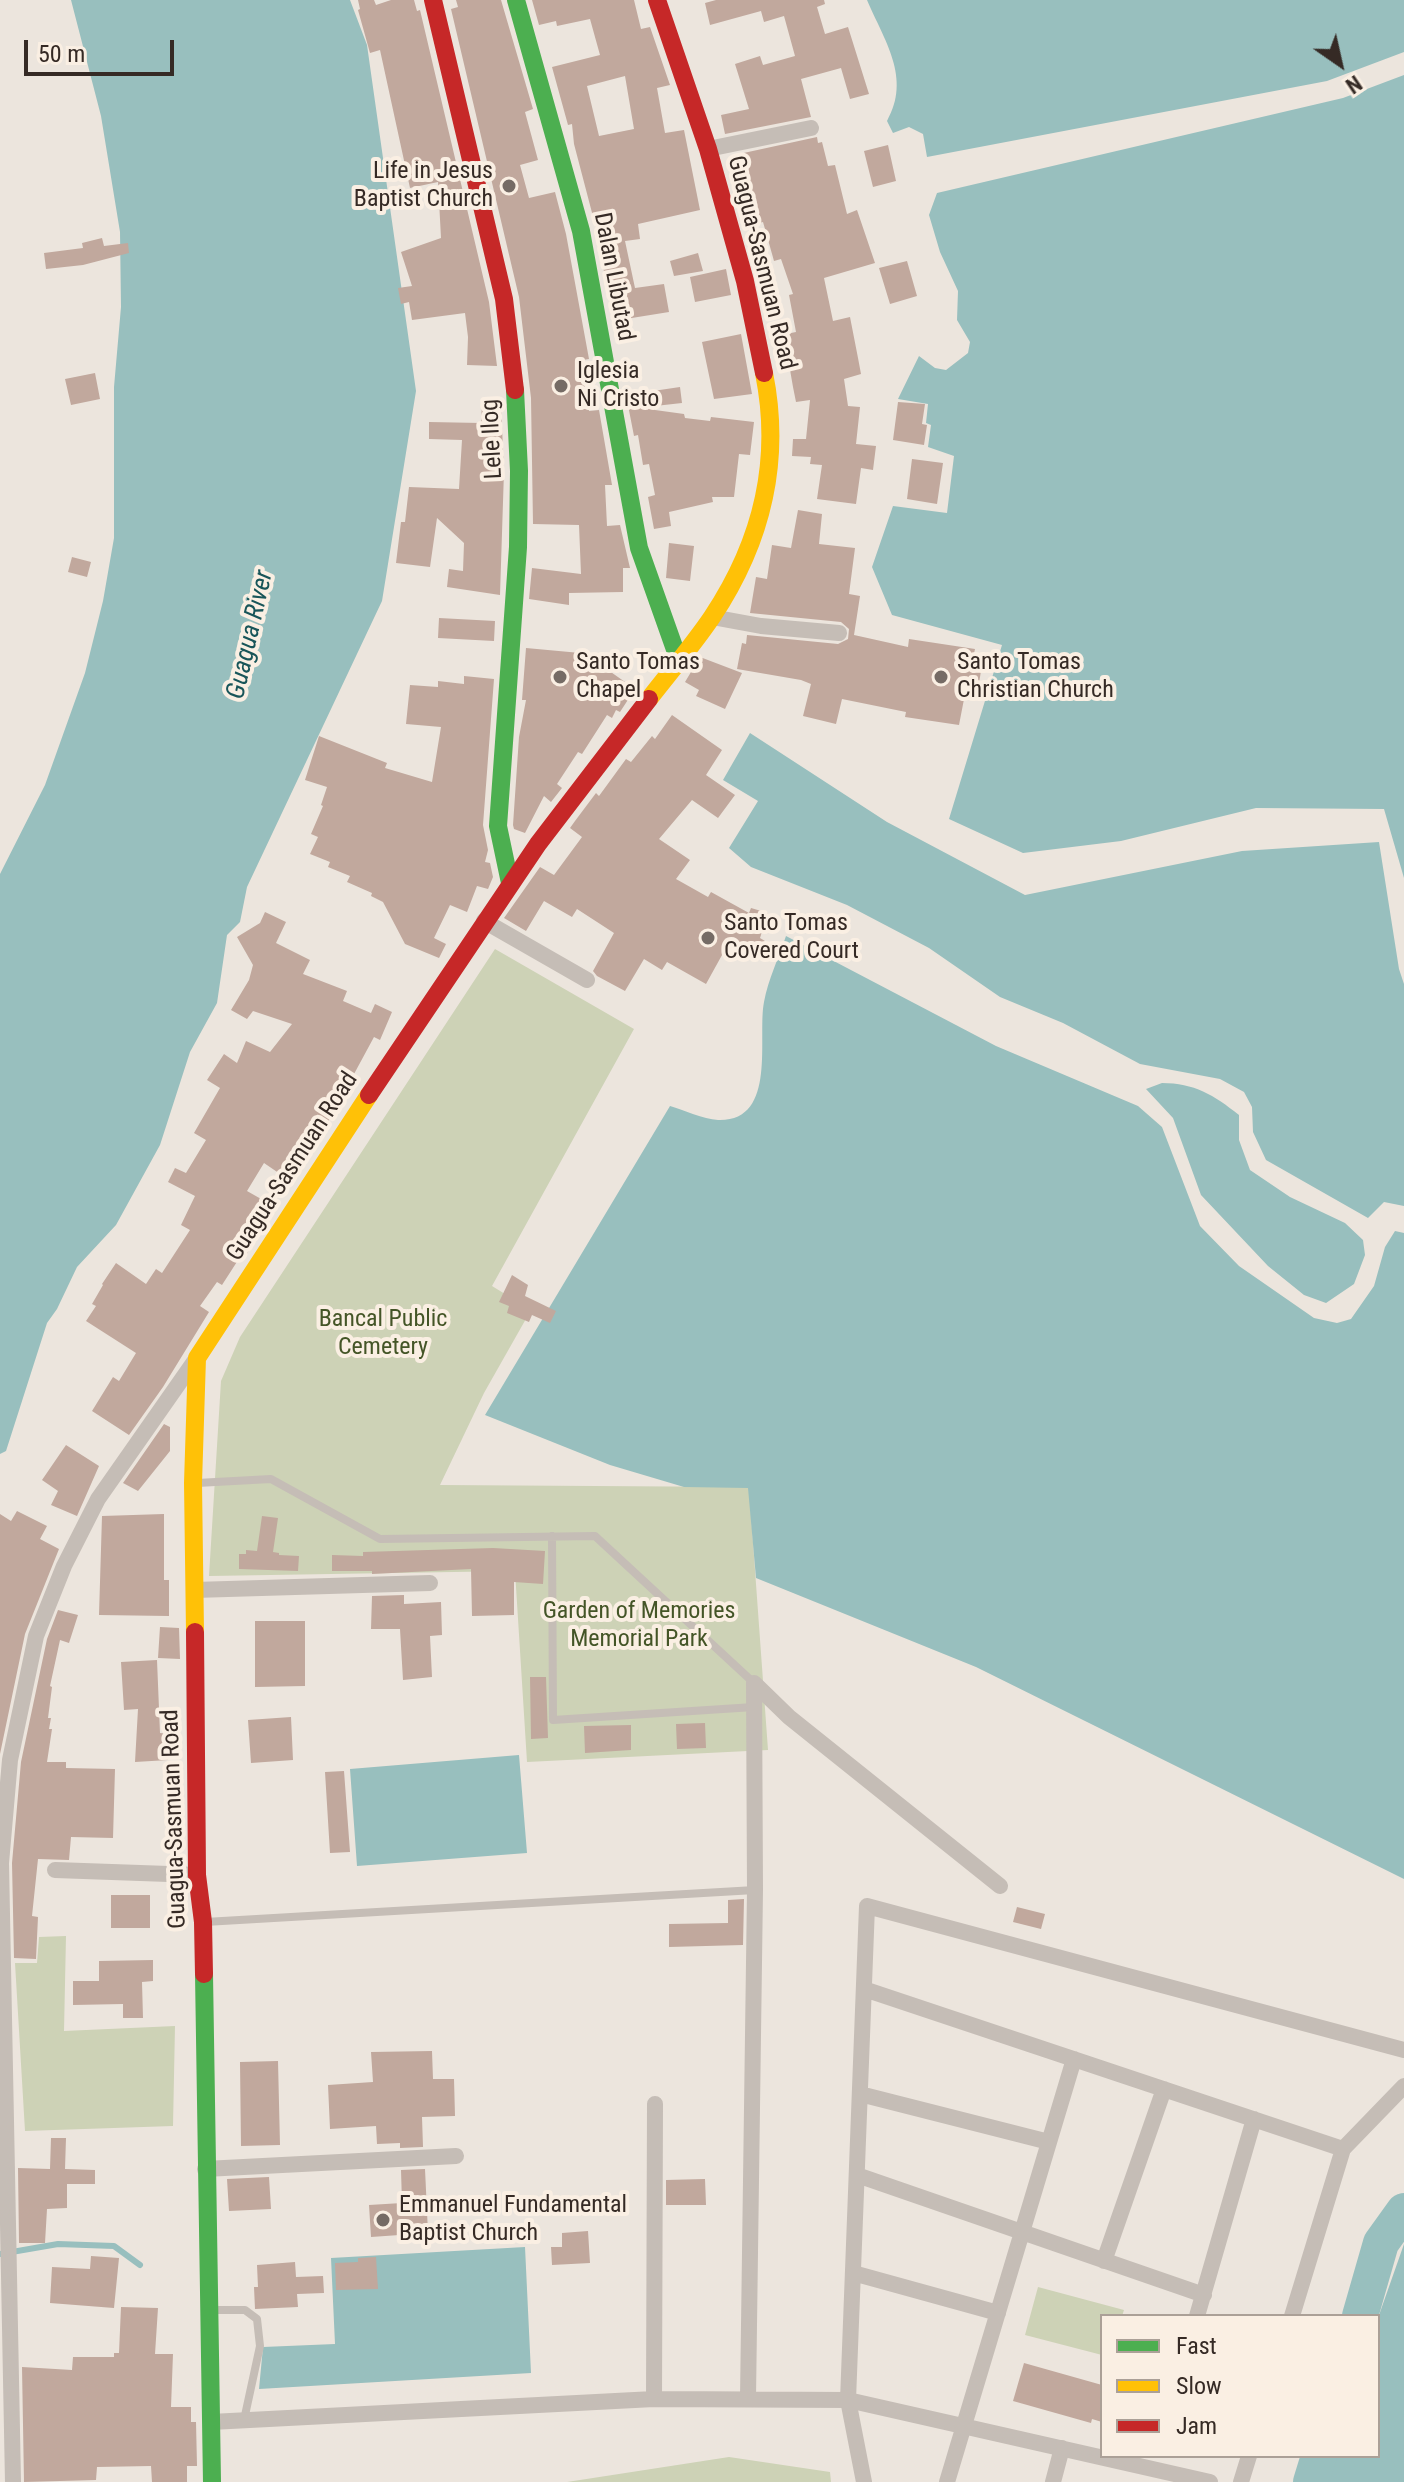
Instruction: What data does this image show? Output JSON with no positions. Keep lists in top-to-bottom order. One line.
{"streets":{"main road":["Guagua-Sasmuan Road","Dalan Libutad","Lele Ilog"]},"crossings":[["Guagua-Sasmuan Road","Dalan Libutad"],["Guagua-Sasmuan Road","Lele Ilog"]],"water":["Guagua River"],"parks":["Bancal Public Cemetery","Garden of Memories Memorial Park"],"places":["Life in Jesus Baptist Church","Iglesia Ni Cristo","Santo Tomas Chapel","Santo Tomas Christian Church","Santo Tomas Covered Court","Emmanuel Fundamental Baptist Church"],"legend":["Fast","Slow","Jam"],"scale_bar":"50 m","north":"bottom right"}
